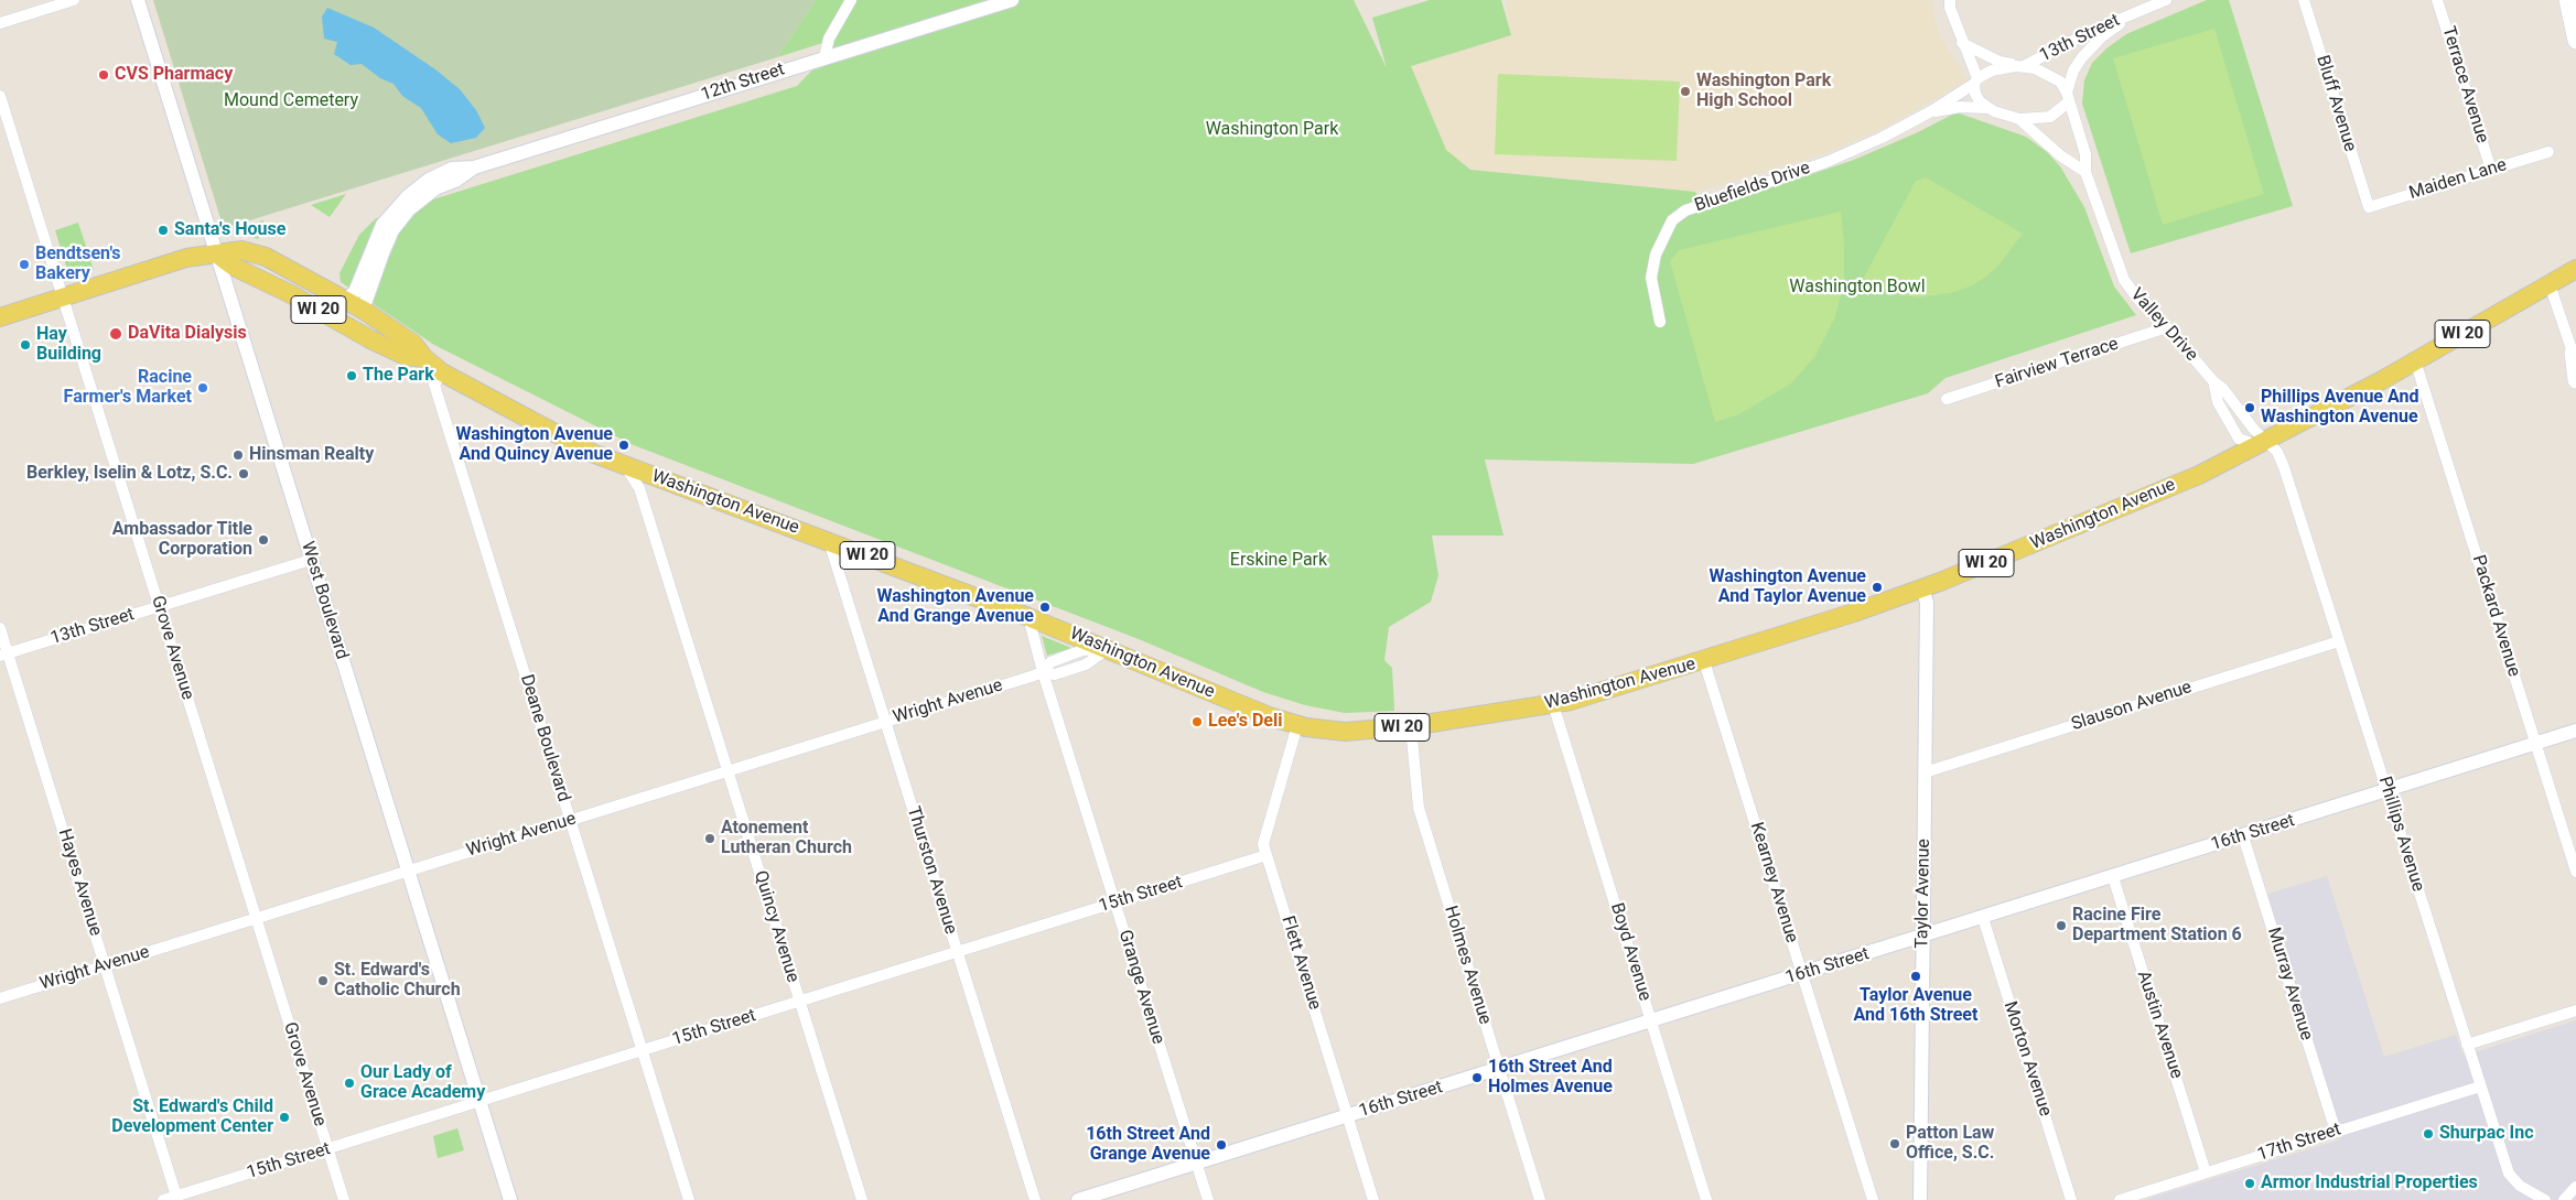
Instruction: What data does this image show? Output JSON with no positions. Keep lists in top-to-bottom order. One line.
{"streets":{"main road":["WI 20","Washington Avenue"],"street":["13th Street","12th Street","Terrace Avenue","Bluff Avenue","Maiden Lane","Bluefields Drive","Valley Drive","Fairview Terrace","West Boulevard","Packard Avenue","Grove Avenue","Wright Avenue","Slauson Avenue","Deane Boulevard","16th Street","Phillips Avenue","Thurston Avenue","Hayes Avenue","Kearney Avenue","Taylor Avenue","15th Street","Quincy Avenue","Boyd Avenue","Flett Avenue","Holmes Avenue","Murray Avenue","Grange Avenue","Austin Avenue","Morton Avenue","17th Street"]},"crossings":[["13th Street","Bluefields Drive"],["13th Street","Valley Drive"],["13th Street","West Boulevard"],["13th Street","Grove Avenue"],["13th Street","Hayes Avenue"],["12th Street","Washington Avenue"],["Terrace Avenue","Maiden Lane"],["Bluff Avenue","Maiden Lane"],["Valley Drive","Fairview Terrace"],["Valley Drive","Washington Avenue"],["Valley Drive","Phillips Avenue"],["Washington Avenue","West Boulevard"],["Washington Avenue","Packard Avenue"],["Washington Avenue","Grove Avenue"],["Washington Avenue","Wright Avenue"],["Washington Avenue","Deane Boulevard"],["Washington Avenue","Phillips Avenue"],["Washington Avenue","Thurston Avenue"],["Washington Avenue","Kearney Avenue"],["Washington Avenue","Taylor Avenue"],["Washington Avenue","Quincy Avenue"],["Washington Avenue","Boyd Avenue"],["Washington Avenue","Flett Avenue"],["Washington Avenue","Holmes Avenue"],["Washington Avenue","Grange Avenue"],["West Boulevard","Wright Avenue"],["West Boulevard","15th Street"],["Packard Avenue","16th Street"],["Grove Avenue","Wright Avenue"],["Grove Avenue","15th Street"],["Wright Avenue","Deane Boulevard"],["Wright Avenue","Thurston Avenue"],["Wright Avenue","Hayes Avenue"],["Wright Avenue","Quincy Avenue"],["Wright Avenue","Grange Avenue"],["Slauson Avenue","Phillips Avenue"],["Slauson Avenue","Taylor Avenue"],["Deane Boulevard","15th Street"],["16th Street","Phillips Avenue"],["16th Street","Kearney Avenue"],["16th Street","Taylor Avenue"],["16th Street","Boyd Avenue"],["16th Street","Flett Avenue"],["16th Street","Holmes Avenue"],["16th Street","Murray Avenue"],["16th Street","Grange Avenue"],["16th Street","Austin Avenue"],["16th Street","Morton Avenue"],["Phillips Avenue","17th Street"],["Thurston Avenue","15th Street"],["Hayes Avenue","15th Street"],["15th Street","Quincy Avenue"],["15th Street","Flett Avenue"],["15th Street","Grange Avenue"],["Murray Avenue","17th Street"],["Austin Avenue","17th Street"]],"parks":["Mound Cemetery","Washington Park","Washington Bowl","Erskine Park"],"places":["CVS Pharmacy","Washington Park High School","Santa's House","Bendtsen's Bakery","DaVita Dialysis","Hay Building","The Park","Racine Farmer's Market","Phillips Avenue And Washington Avenue","Washington Avenue And Quincy Avenue","Hinsman Realty","Berkley, Iselin & Lotz, S.C.","Ambassador Title Corporation","Washington Avenue And Taylor Avenue","Washington Avenue And Grange Avenue","Lee's Deli","Atonement Lutheran Church","Racine Fire Department Station 6","Taylor Avenue And 16th Street","St. Edward's Catholic Church","16th Street And Holmes Avenue","Our Lady of Grace Academy","St. Edward's Child Development Center","Shurpac Inc","Patton Law Office, S.C.","16th Street And Grange Avenue","Armor Industrial Properties"]}
